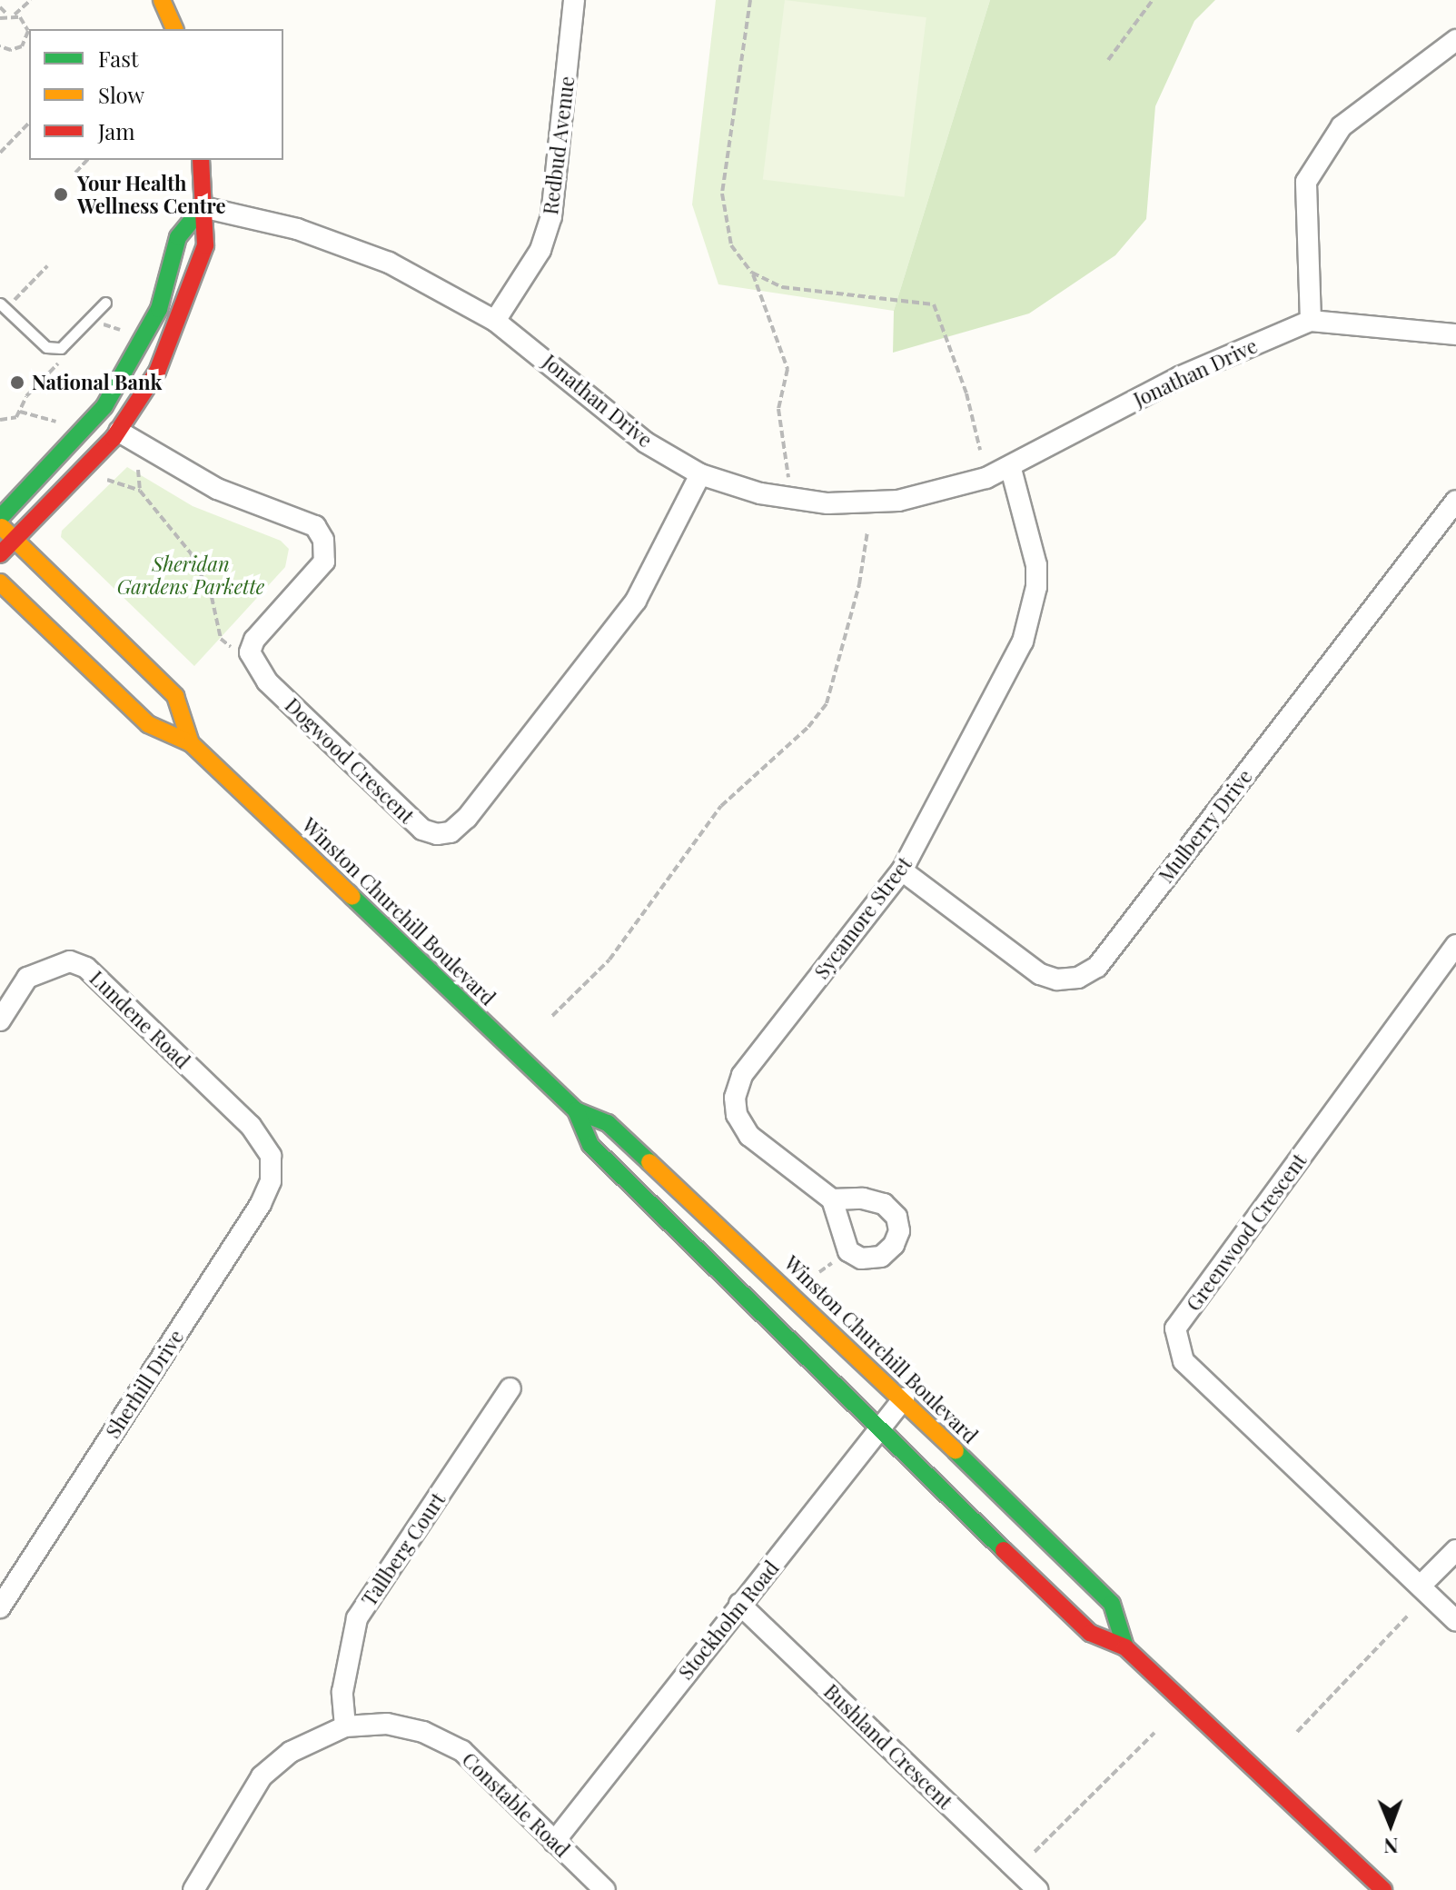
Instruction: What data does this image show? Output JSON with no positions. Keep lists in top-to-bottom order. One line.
{"streets":{"main road":["Winston Churchill Boulevard"],"street":["Redbud Avenue","Jonathan Drive","Dogwood Crescent","Mulberry Drive","Sycamore Street","Lundene Road","Greenwood Crescent","Sherhill Drive","Tallberg Court","Stockholm Road","Bushland Crescent","Constable Road"]},"crossings":[["Redbud Avenue","Jonathan Drive"],["Jonathan Drive","Dogwood Crescent"],["Jonathan Drive","Sycamore Street"],["Mulberry Drive","Sycamore Street"],["Winston Churchill Boulevard","Stockholm Road"],["Lundene Road","Sherhill Drive"],["Tallberg Court","Constable Road"],["Stockholm Road","Bushland Crescent"],["Stockholm Road","Constable Road"]],"parks":["Sheridan Gardens Parkette"],"places":["Your Health Wellness Centre","National Bank"],"legend":["Fast","Slow","Jam"],"north":"bottom"}
